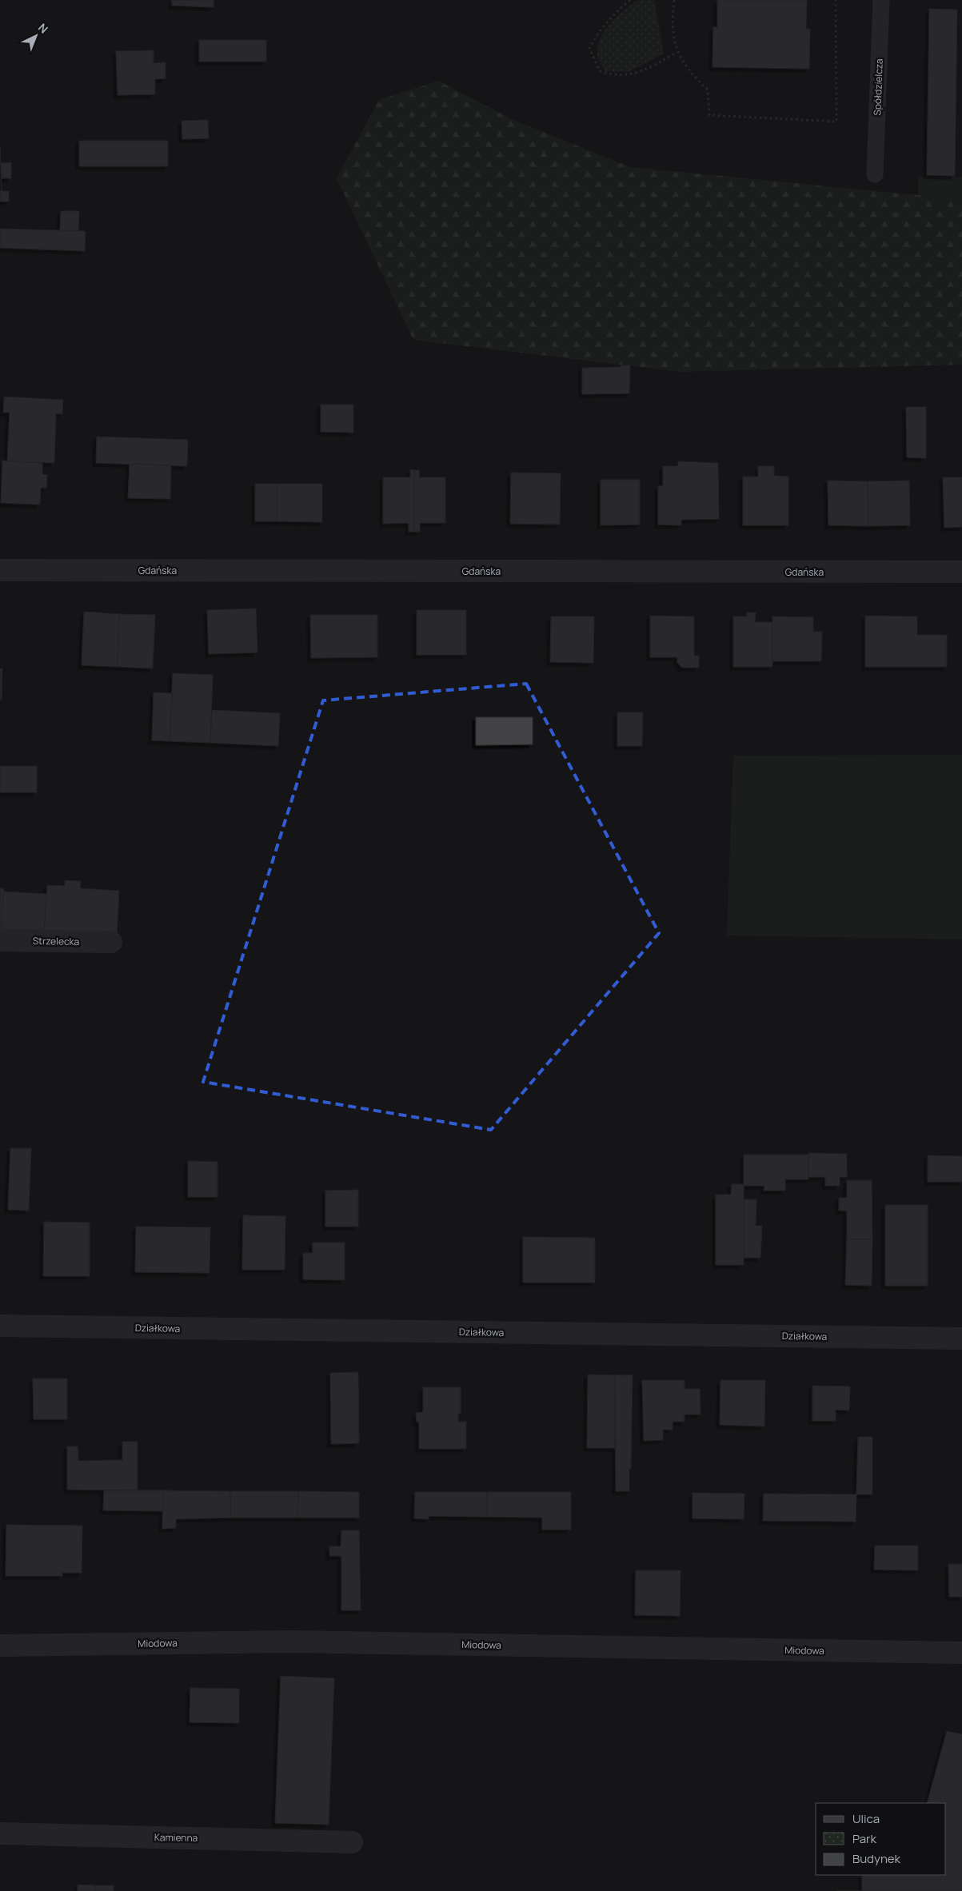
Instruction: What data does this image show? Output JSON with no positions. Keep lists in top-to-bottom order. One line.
{"streets":{"street":["Gdańska","Strzelecka","Działkowa","Miodowa","Kamienna"],"lane":["Spółdzielcza"]},"legend":["Ulica","Park","Budynek"],"north":"top right"}
